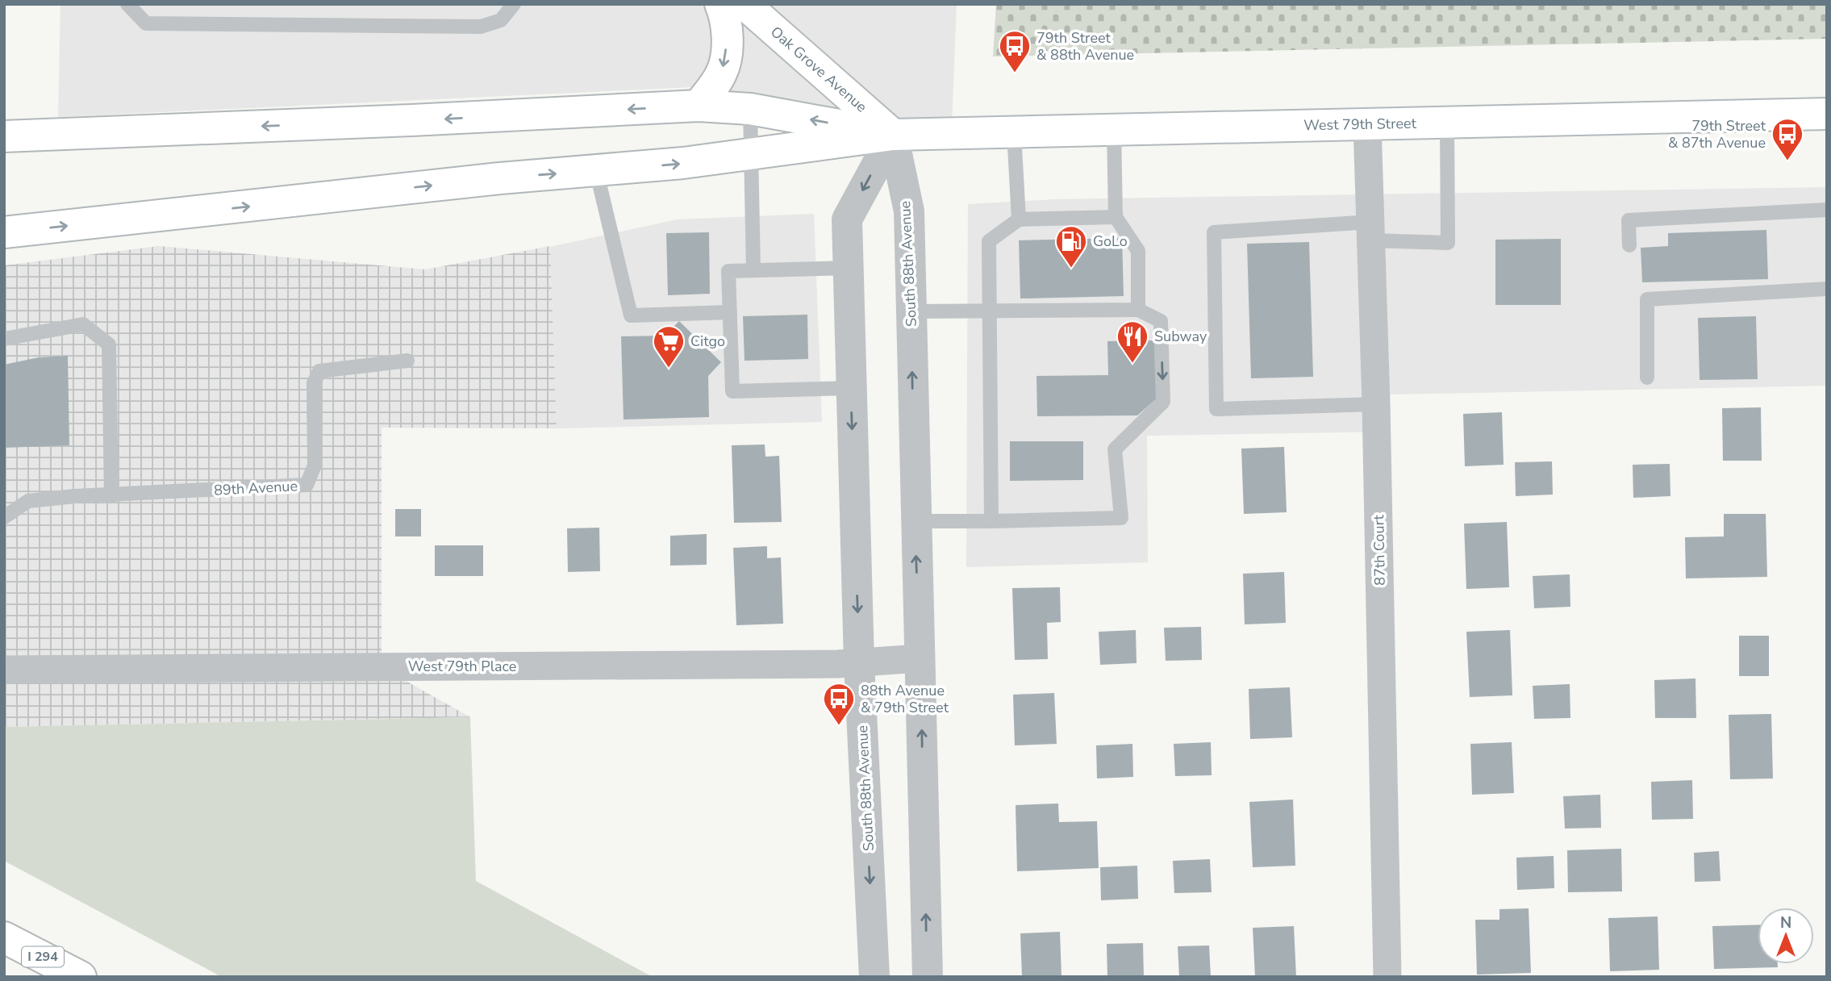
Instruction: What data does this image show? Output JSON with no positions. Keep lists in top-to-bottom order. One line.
{"streets":{"main road":["Oak Grove Avenue","West 79th Street","I 294"],"street":["South 88th Avenue","87th Court","West 79th Place"],"lane":["89th Avenue"]},"crossings":[["Oak Grove Avenue","West 79th Street"],["Oak Grove Avenue","South 88th Avenue"],["West 79th Street","South 88th Avenue"],["West 79th Street","87th Court"],["South 88th Avenue","West 79th Place"]],"places":{"bus stop":["79th Street & 88th Avenue","79th Street & 87th Avenue","88th Avenue & 79th Street"],"fuel station":["GoLo"],"restaurant":["Subway"],"supermarket":["Citgo"]},"north":"top"}
